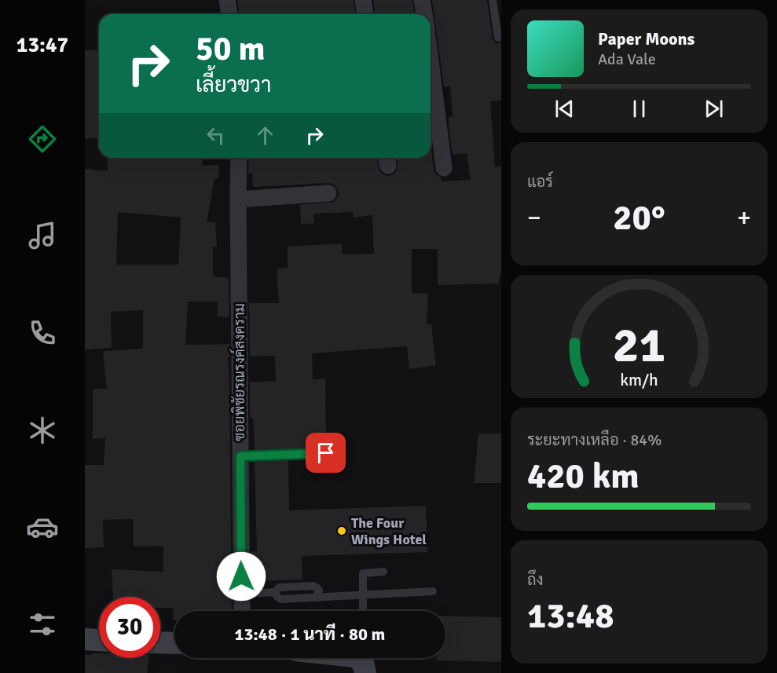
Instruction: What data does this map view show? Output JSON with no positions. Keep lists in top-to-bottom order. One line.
{"streets":{"street":["ซอยพิชัยรณรงค์สงคราม"]},"places":["The Four Wings Hotel"],"page":{"tabs":"13:47","turn":["50 m","เลี้ยวขวา"],"song":["Paper Moons","Ada Vale"],"tile":["แอร์",["ระยะทางเหลือ · 84%","420 km"],["ถึง","13:48"]],"heat":["−","20°","+"],"limit":"30","trip":"13:48 · 1 นาที · 80 m","gauge":["21","km/h"]}}
